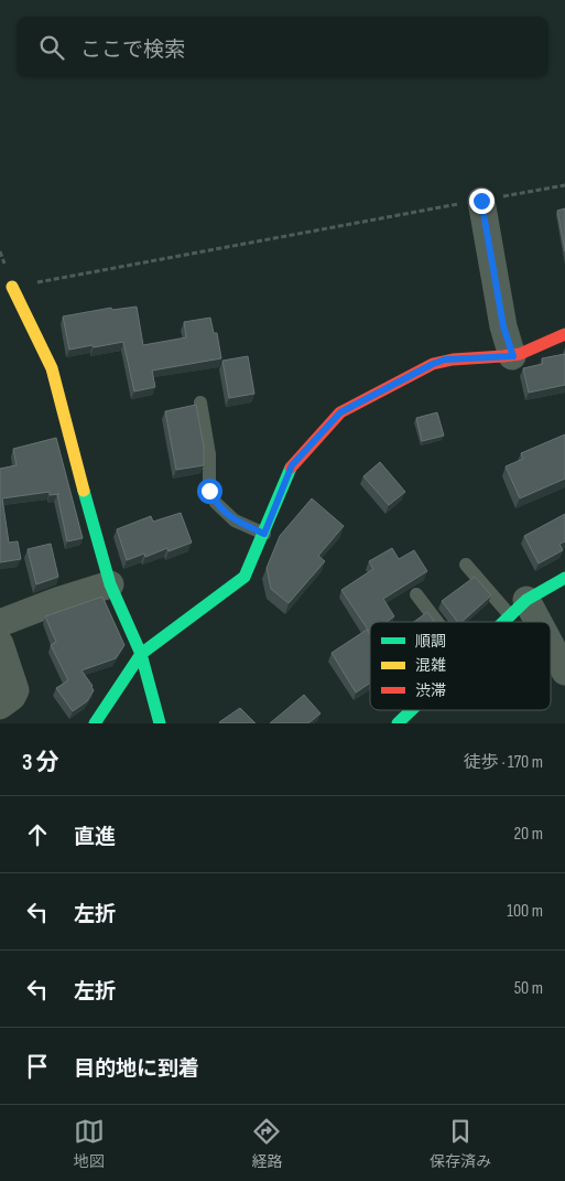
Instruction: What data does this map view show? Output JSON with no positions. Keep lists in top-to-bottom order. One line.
{"legend":["順調","混雑","渋滞"],"page":{"search":"ここで検索","heading":["3 分","徒歩 · 170 m"],"list":[["直進","20 m"],["左折","100 m"],["左折","50 m"],"目的地に到着"],"nav":["地図","経路","保存済み"]}}
